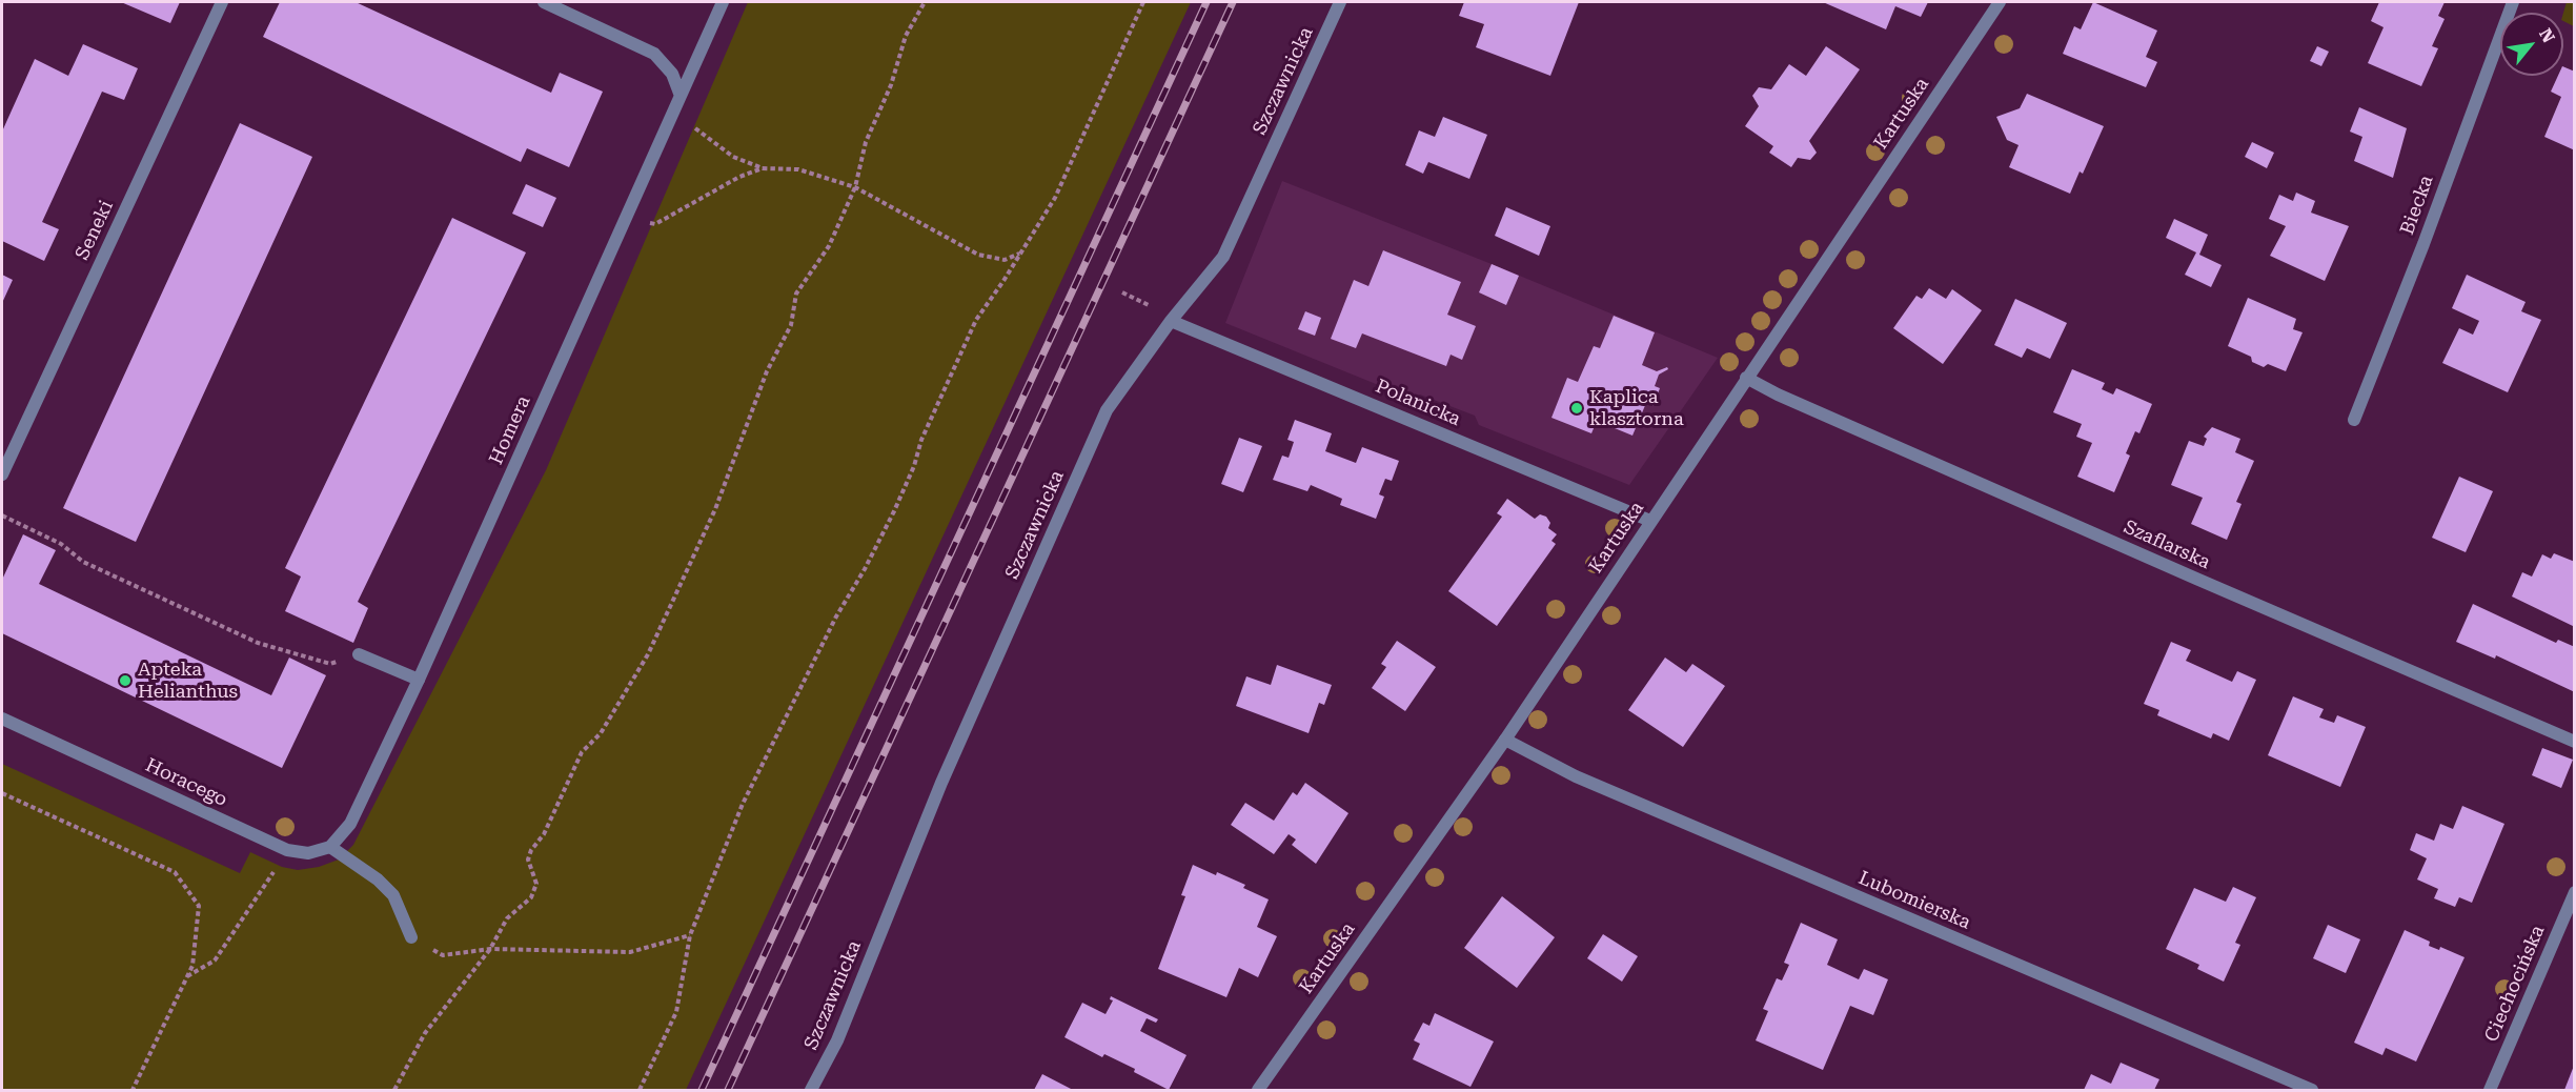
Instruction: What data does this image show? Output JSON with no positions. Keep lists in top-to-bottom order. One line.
{"streets":{"street":["Szczawnicka","Kartuska","Biecka","Seneki","Polanicka","Homera","Szaflarska","Horacego","Lubomierska","Ciechocińska"]},"crossings":[["Szczawnicka","Polanicka"],["Kartuska","Polanicka"],["Kartuska","Szaflarska"],["Kartuska","Lubomierska"],["Homera","Horacego"]],"places":["Kaplica klasztorna","Apteka Helianthus"],"north":"top right"}
